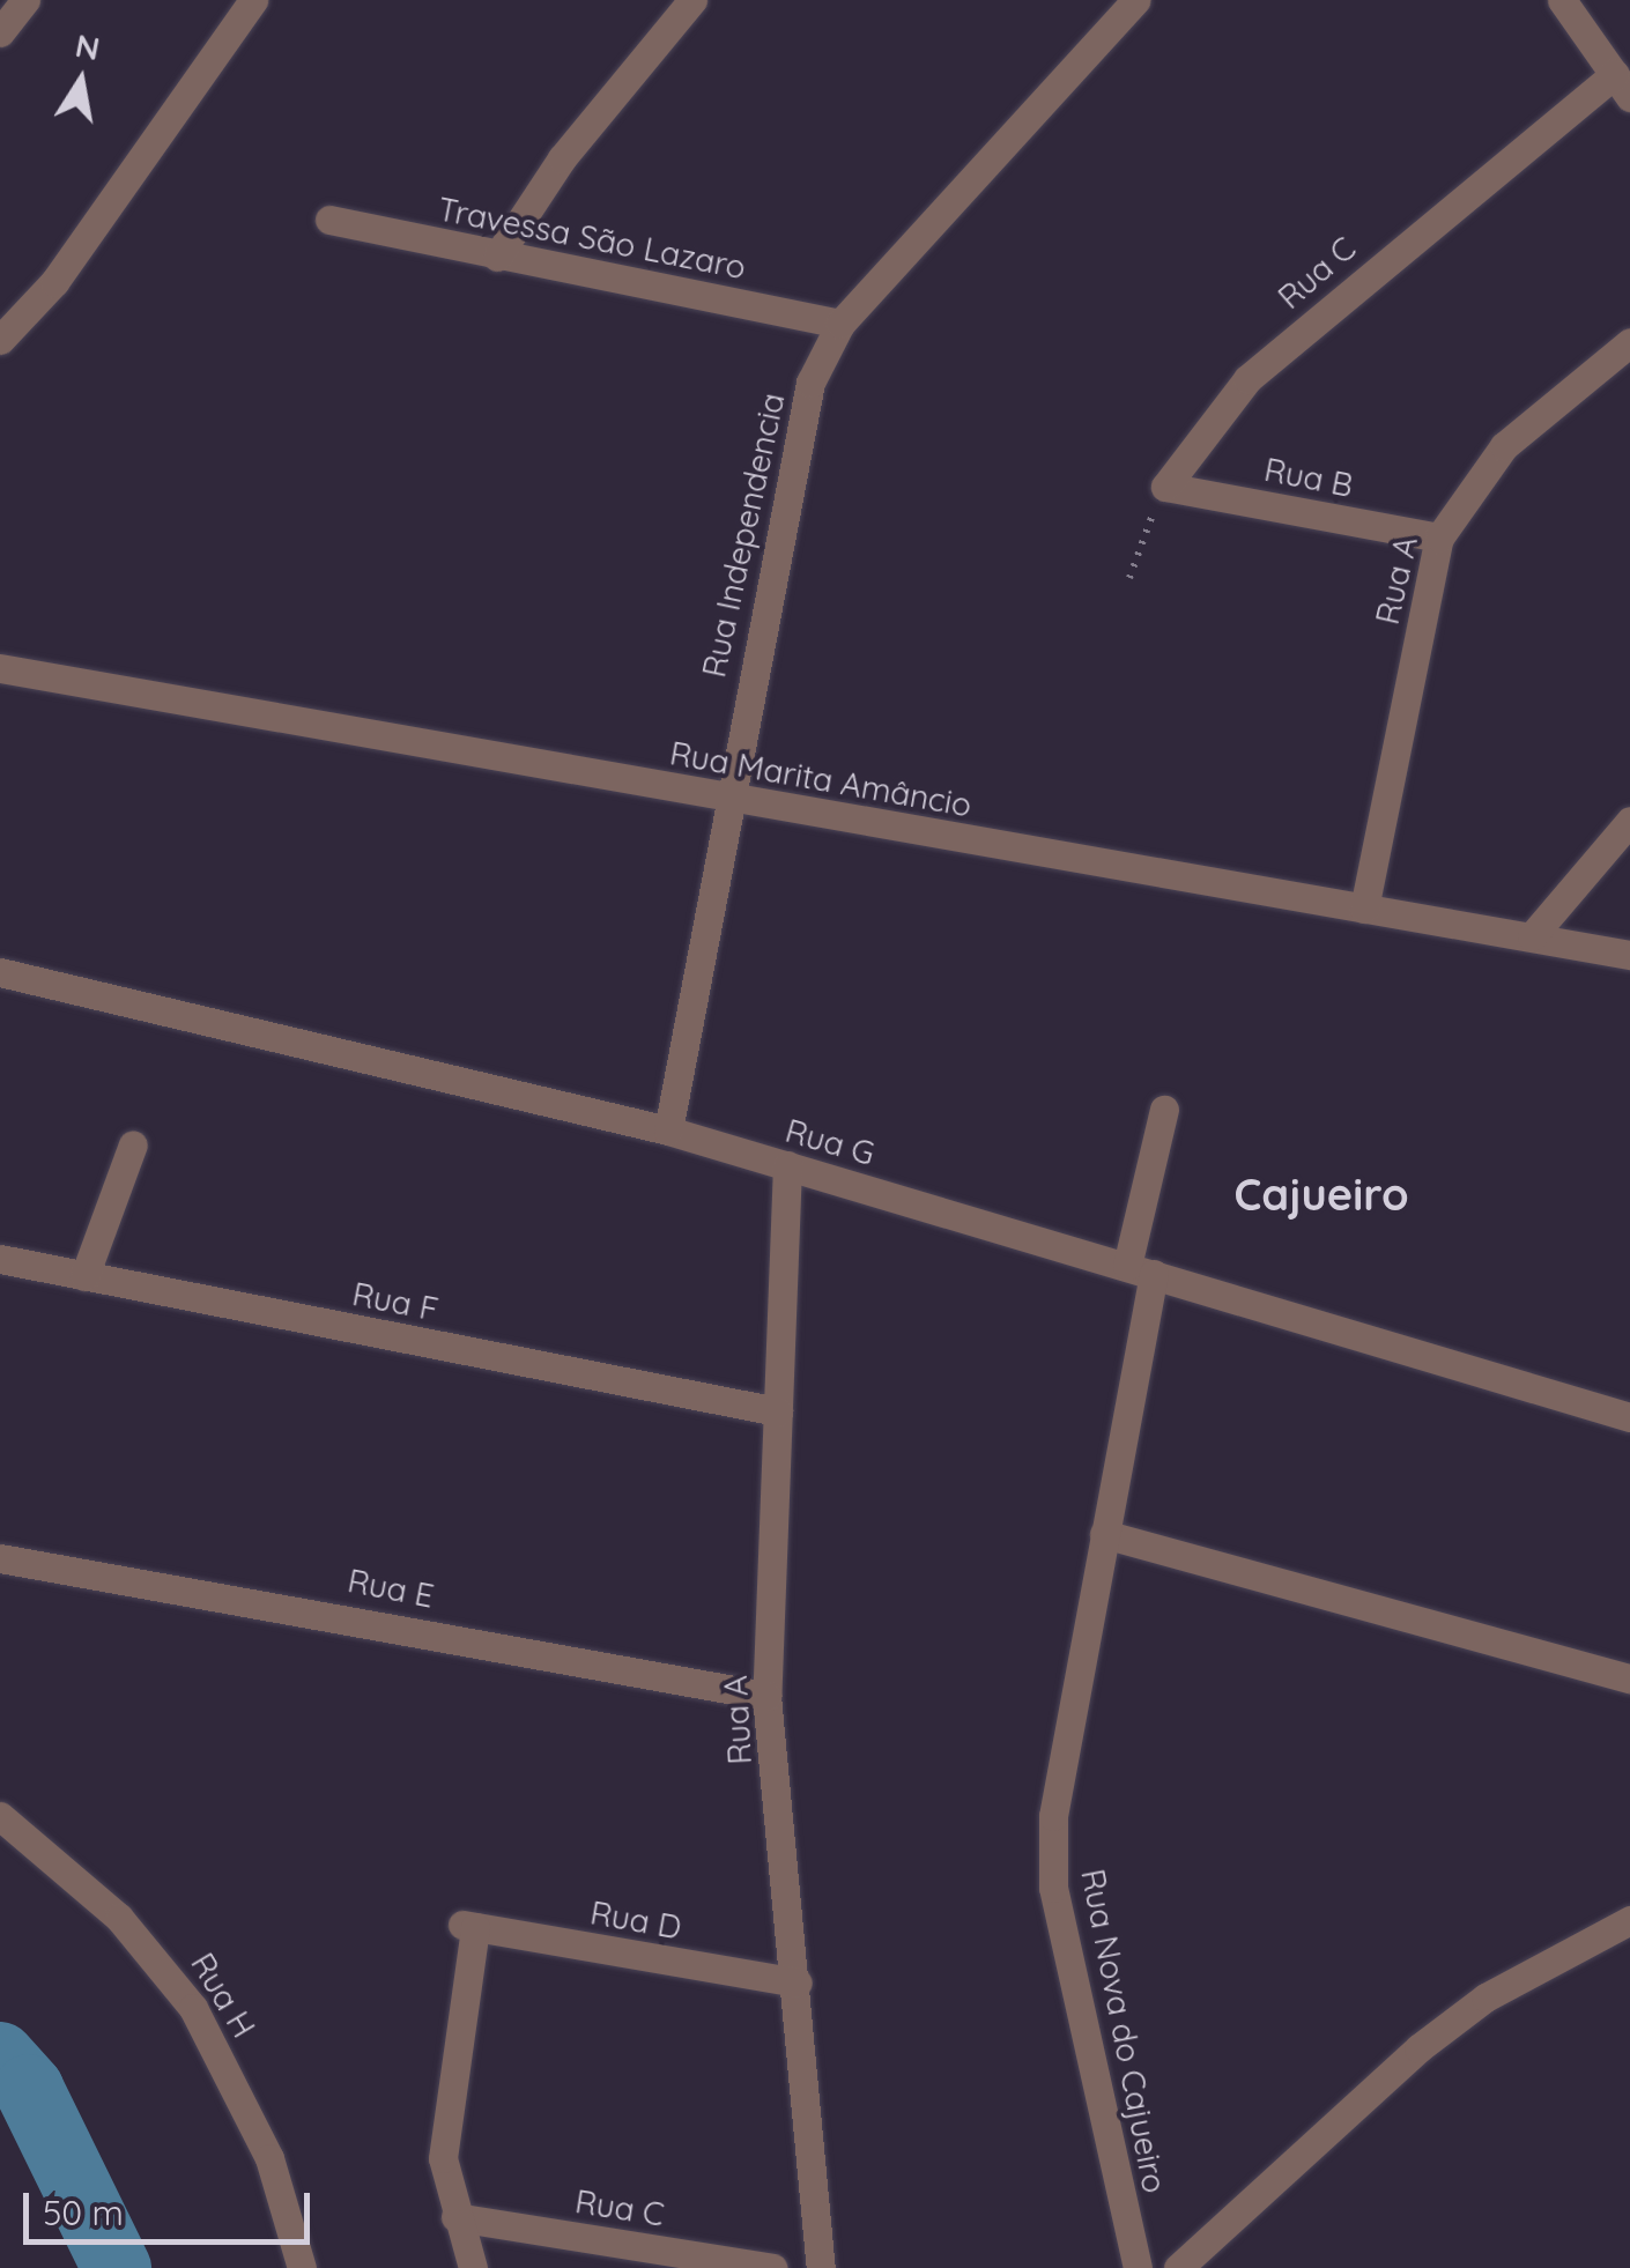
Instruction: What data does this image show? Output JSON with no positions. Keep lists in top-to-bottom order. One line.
{"streets":{"street":["Travessa São Lazaro","Rua C","Rua B","Rua Independencia","Rua A","Rua Marita Amâncio","Rua G","Rua F","Rua E","Rua D","Rua H","Rua Nova do Cajueiro"]},"crossings":[["Travessa São Lazaro","Rua Independencia"],["Rua C","Rua B"],["Rua C","Rua D"],["Rua B","Rua A"],["Rua Independencia","Rua Marita Amâncio"],["Rua Independencia","Rua G"],["Rua A","Rua Marita Amâncio"],["Rua A","Rua G"],["Rua A","Rua F"],["Rua A","Rua E"],["Rua A","Rua D"],["Rua G","Rua Nova do Cajueiro"]],"districts":["Cajueiro"],"scale_bar":"50 m","north":"top"}
